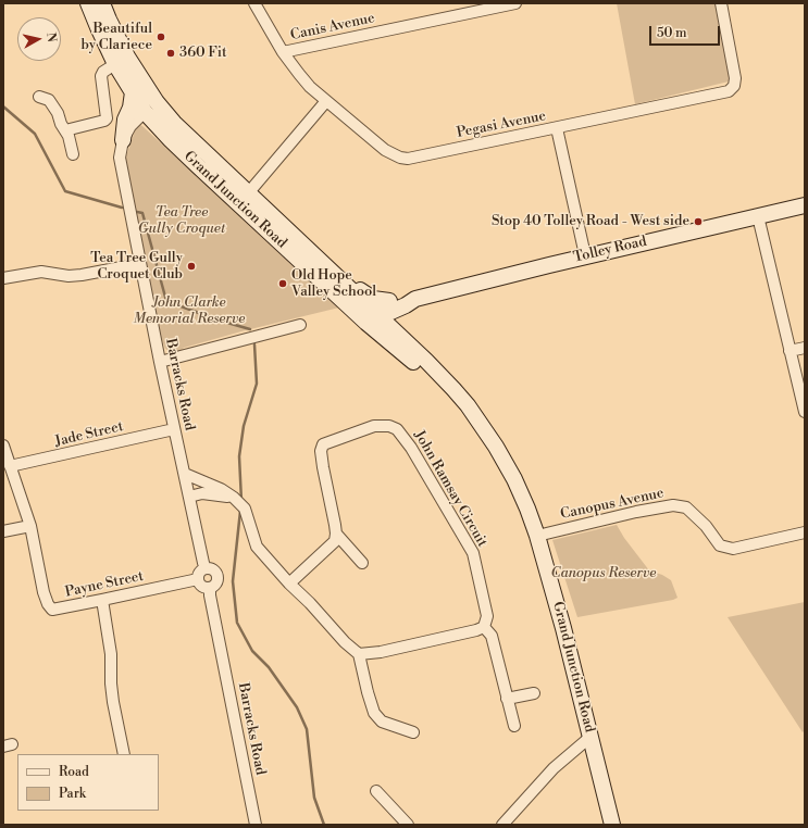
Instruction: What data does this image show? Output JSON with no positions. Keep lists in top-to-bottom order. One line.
{"streets":{"main road":["Grand Junction Road","Tolley Road"],"street":["Canis Avenue","Pegasi Avenue","Barracks Road","Jade Street","John Ramsay Circuit","Canopus Avenue","Payne Street"]},"crossings":[["Canis Avenue","Pegasi Avenue"],["Grand Junction Road","Tolley Road"],["Grand Junction Road","Barracks Road"],["Grand Junction Road","Canopus Avenue"],["Barracks Road","Jade Street"],["Barracks Road","Payne Street"]],"parks":["Tea Tree Gully Croquet","John Clarke Memorial Reserve","Canopus Reserve"],"places":["Beautiful by Clariece","360 Fit","Stop 40 Tolley Road - West side","Tea Tree Gully Croquet Club","Old Hope Valley School"],"legend":["Road","Park"],"scale_bar":"50 m","north":"right"}
